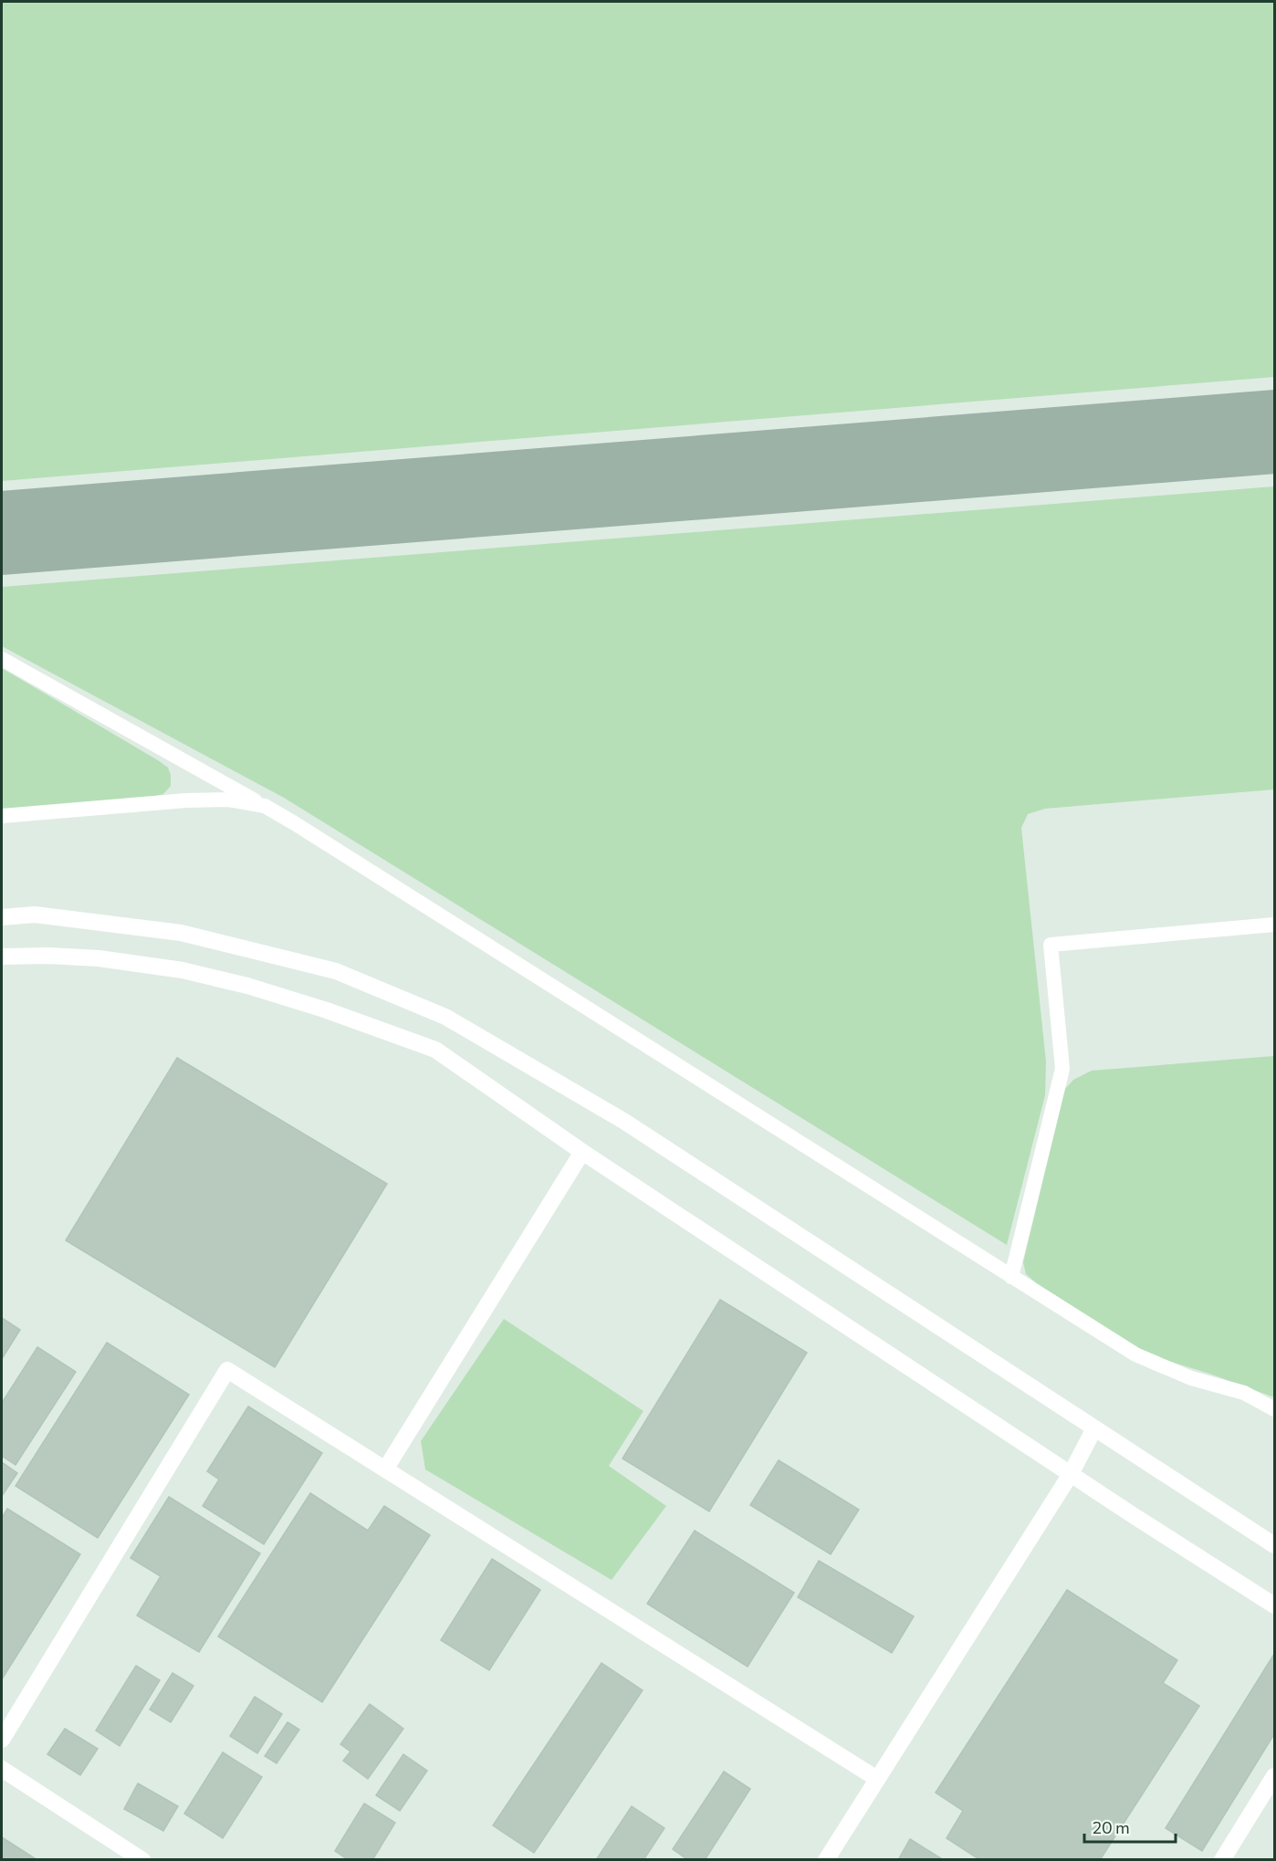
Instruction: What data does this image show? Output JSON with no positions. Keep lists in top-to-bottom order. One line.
{"scale_bar":"20 m"}
